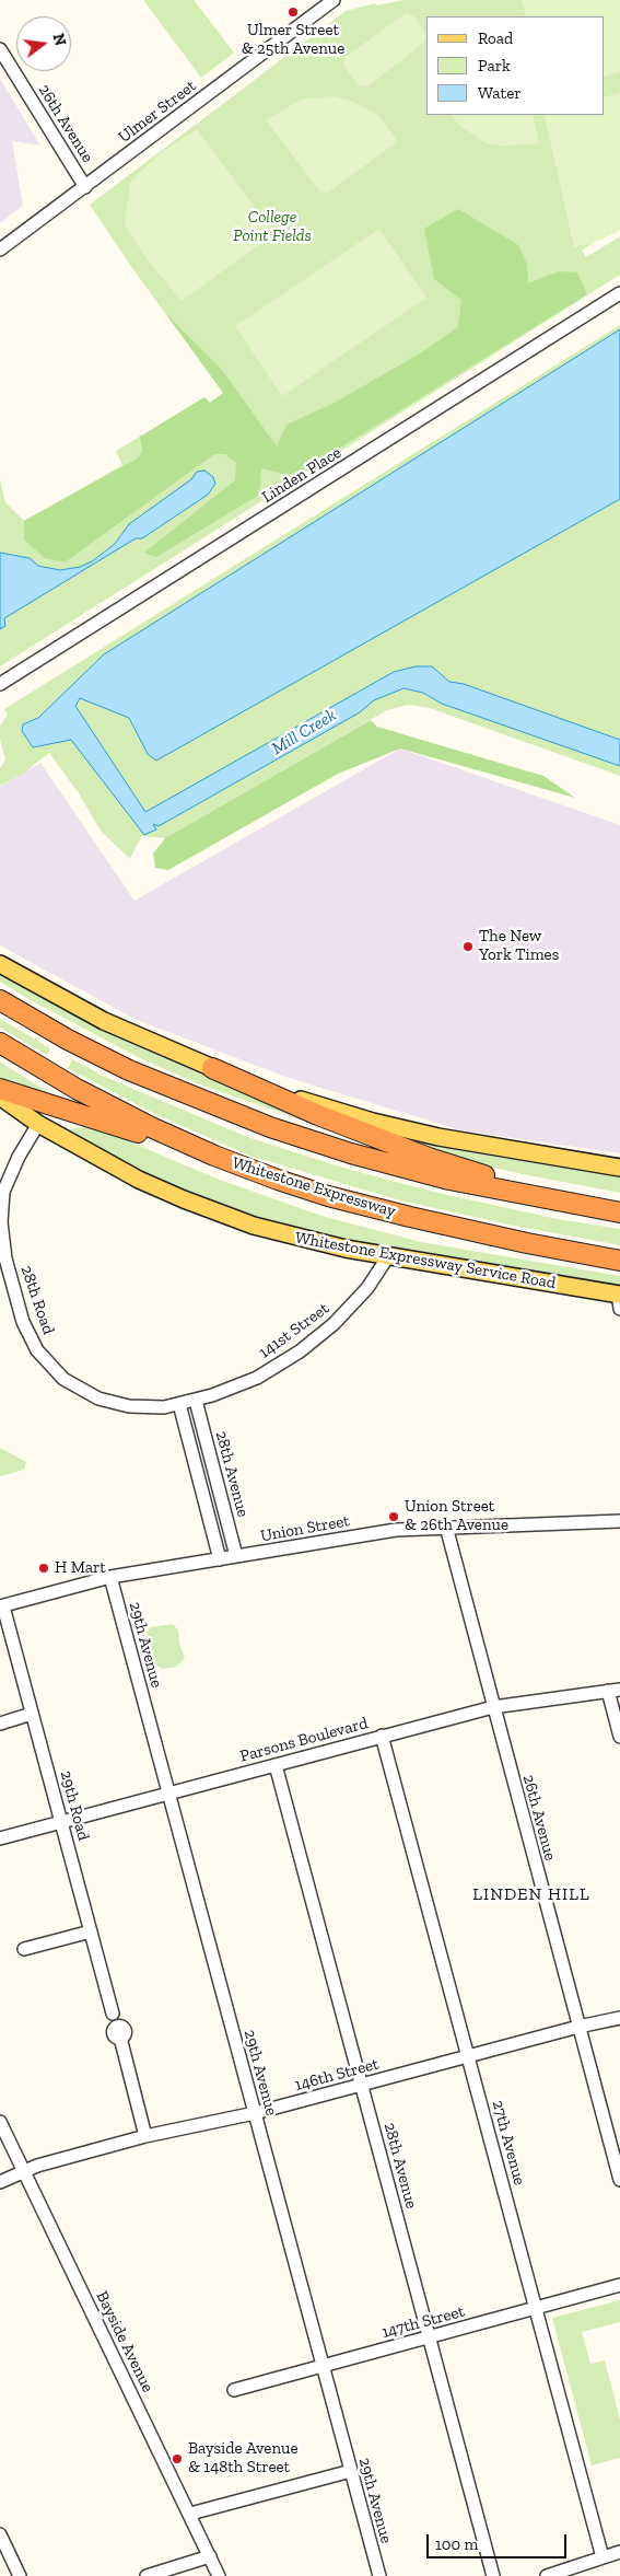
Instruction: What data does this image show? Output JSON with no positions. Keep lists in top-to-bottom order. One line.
{"streets":{"highway":["Whitestone Expressway"],"main road":["Whitestone Expressway Service Road"],"street":["Ulmer Street","26th Avenue","Linden Place","28th Road","141st Street","28th Avenue","Union Street","29th Avenue","Parsons Boulevard","29th Road","146th Street","27th Avenue","147th Street","Bayside Avenue"]},"crossings":[["Ulmer Street","26th Avenue"],["26th Avenue","Union Street"],["26th Avenue","Parsons Boulevard"],["26th Avenue","146th Street"],["Whitestone Expressway Service Road","28th Road"],["Whitestone Expressway Service Road","141st Street"],["28th Road","141st Street"],["28th Road","28th Avenue"],["141st Street","28th Avenue"],["28th Avenue","Union Street"],["28th Avenue","Parsons Boulevard"],["28th Avenue","146th Street"],["28th Avenue","147th Street"],["Union Street","29th Avenue"],["Union Street","29th Road"],["29th Avenue","Parsons Boulevard"],["29th Avenue","146th Street"],["29th Avenue","147th Street"],["Parsons Boulevard","29th Road"],["Parsons Boulevard","27th Avenue"],["146th Street","27th Avenue"],["146th Street","Bayside Avenue"],["27th Avenue","147th Street"]],"districts":["LINDEN HILL"],"water":["Mill Creek"],"parks":["College Point Fields"],"places":["Ulmer Street & 25th Avenue","The New York Times","Union Street & 26th Avenue","H Mart","Bayside Avenue & 148th Street"],"legend":["Road","Park","Water"],"scale_bar":"100 m","north":"right"}
